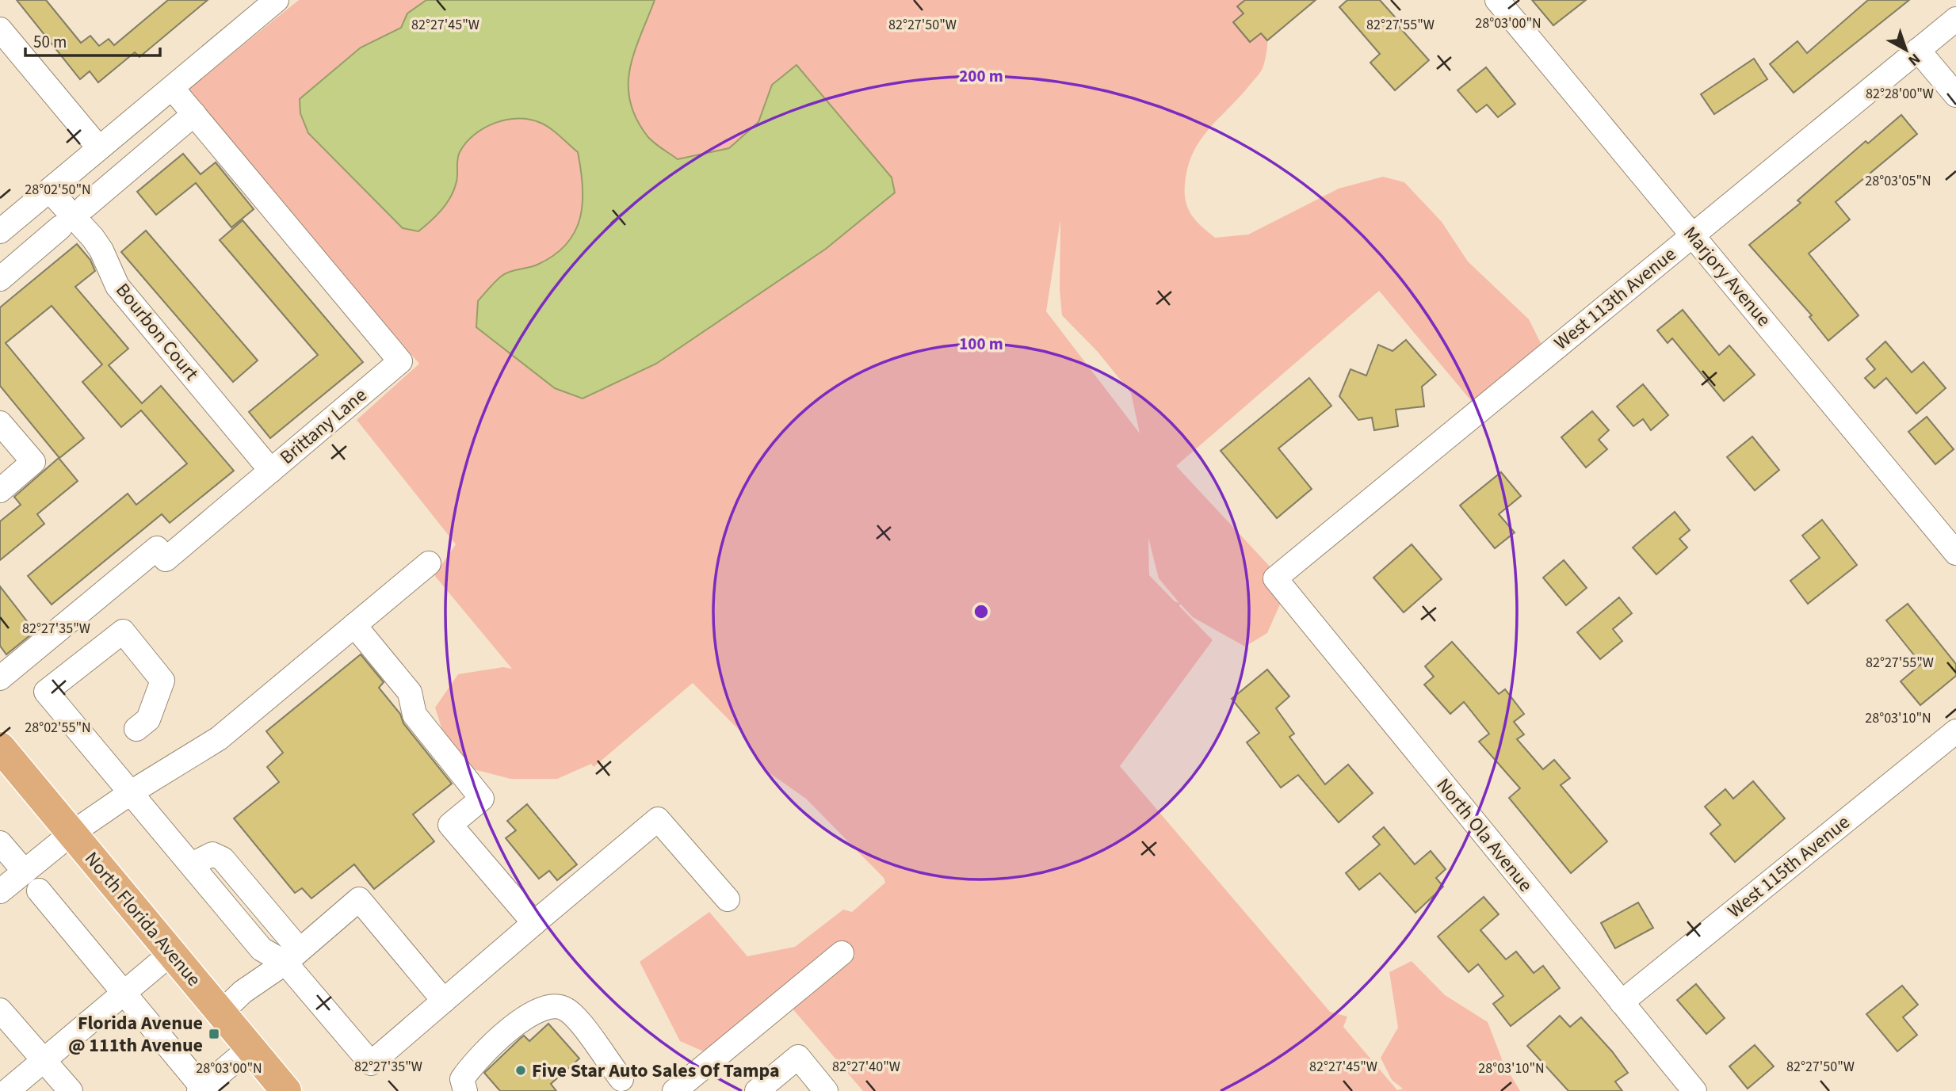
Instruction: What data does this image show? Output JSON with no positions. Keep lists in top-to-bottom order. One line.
{"streets":{"main road":["North Florida Avenue"],"street":["Marjory Avenue","West 113th Avenue","Bourbon Court","Brittany Lane","North Ola Avenue","West 115th Avenue"]},"crossings":[["Marjory Avenue","West 113th Avenue"],["West 113th Avenue","North Ola Avenue"],["Bourbon Court","Brittany Lane"],["North Ola Avenue","West 115th Avenue"]],"places":{"transit":["Florida Avenue @ 111th Avenue"],"other":["Five Star Auto Sales Of Tampa"]},"scale_bar":"50 m","north":"bottom right","coordinates":["28°03'00\"N","82°27'45\"W","82°27'50\"W","82°27'55\"W","82°28'00\"W","28°03'05\"N","28°02'50\"N","82°27'35\"W","28°03'10\"N","28°02'55\"N","82°27'40\"W"],"rings":["200 m","100 m"]}
